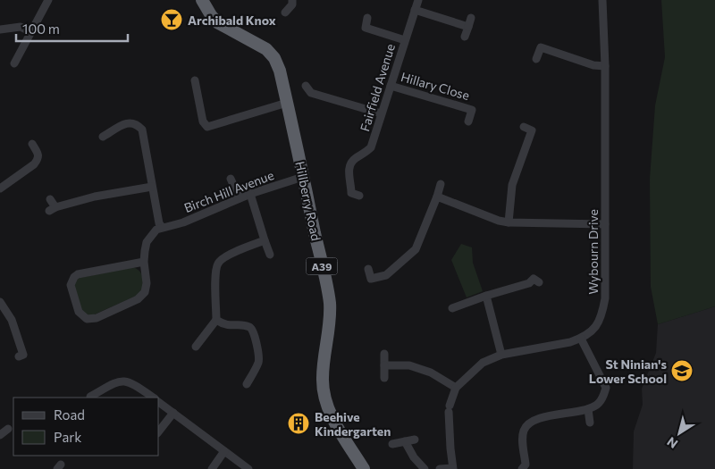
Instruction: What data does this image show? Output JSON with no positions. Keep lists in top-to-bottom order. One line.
{"streets":{"highway":["Hillberry Road","A39"],"street":["Hillary Close","Fairfield Avenue","Birch Hill Avenue","Wybourn Drive"]},"crossings":[["Hillary Close","Fairfield Avenue"],["Birch Hill Avenue","Hillberry Road"]],"places":{"bar":["Archibald Knox"],"school or university":["St Ninian's Lower School"],"building":["Beehive Kindergarten"]},"legend":["Road","Park"],"scale_bar":"100 m","north":"bottom left"}
